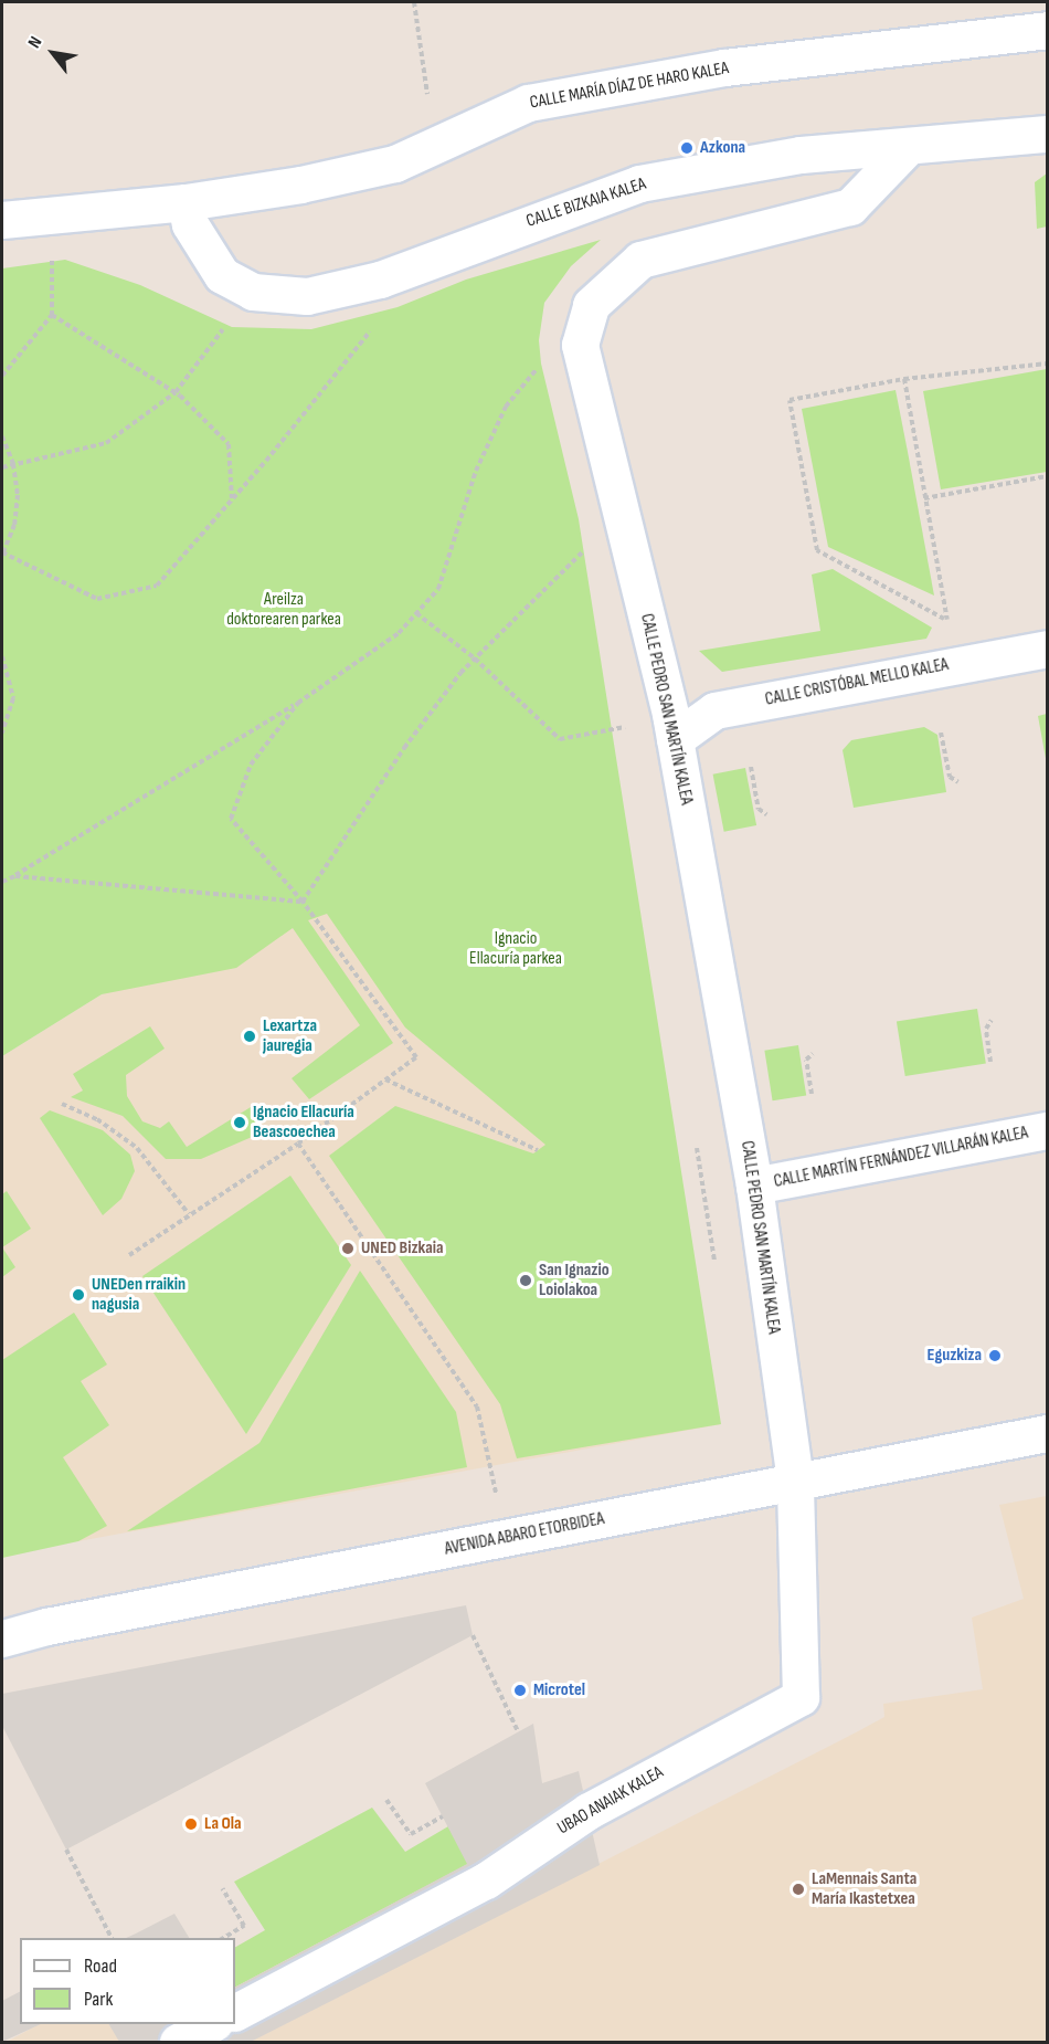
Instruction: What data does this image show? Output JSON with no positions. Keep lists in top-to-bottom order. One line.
{"streets":{"street":["CALLE MARÍA DÍAZ DE HARO KALEA","CALLE BIZKAIA KALEA","CALLE CRISTÓBAL MELLO KALEA","CALLE PEDRO SAN MARTÍN KALEA","CALLE MARTÍN FERNÁNDEZ VILLARÁN KALEA","AVENIDA ABARO ETORBIDEA","UBAO ANAIAK KALEA"]},"crossings":[["CALLE MARÍA DÍAZ DE HARO KALEA","CALLE BIZKAIA KALEA"],["CALLE BIZKAIA KALEA","CALLE PEDRO SAN MARTÍN KALEA"],["CALLE CRISTÓBAL MELLO KALEA","CALLE PEDRO SAN MARTÍN KALEA"],["CALLE PEDRO SAN MARTÍN KALEA","CALLE MARTÍN FERNÁNDEZ VILLARÁN KALEA"],["CALLE PEDRO SAN MARTÍN KALEA","AVENIDA ABARO ETORBIDEA"],["CALLE PEDRO SAN MARTÍN KALEA","UBAO ANAIAK KALEA"],["AVENIDA ABARO ETORBIDEA","UBAO ANAIAK KALEA"]],"parks":["Areilza doktorearen parkea","Ignacio Ellacuría parkea"],"places":["Azkona","Lexartza jauregia","Ignacio Ellacuría Beascoechea","UNED Bizkaia","San Ignazio Loiolakoa","UNEDen rraikin nagusia","Eguzkiza","Microtel","La Ola","LaMennais Santa María Ikastetxea"],"legend":["Road","Park"],"north":"top left"}
